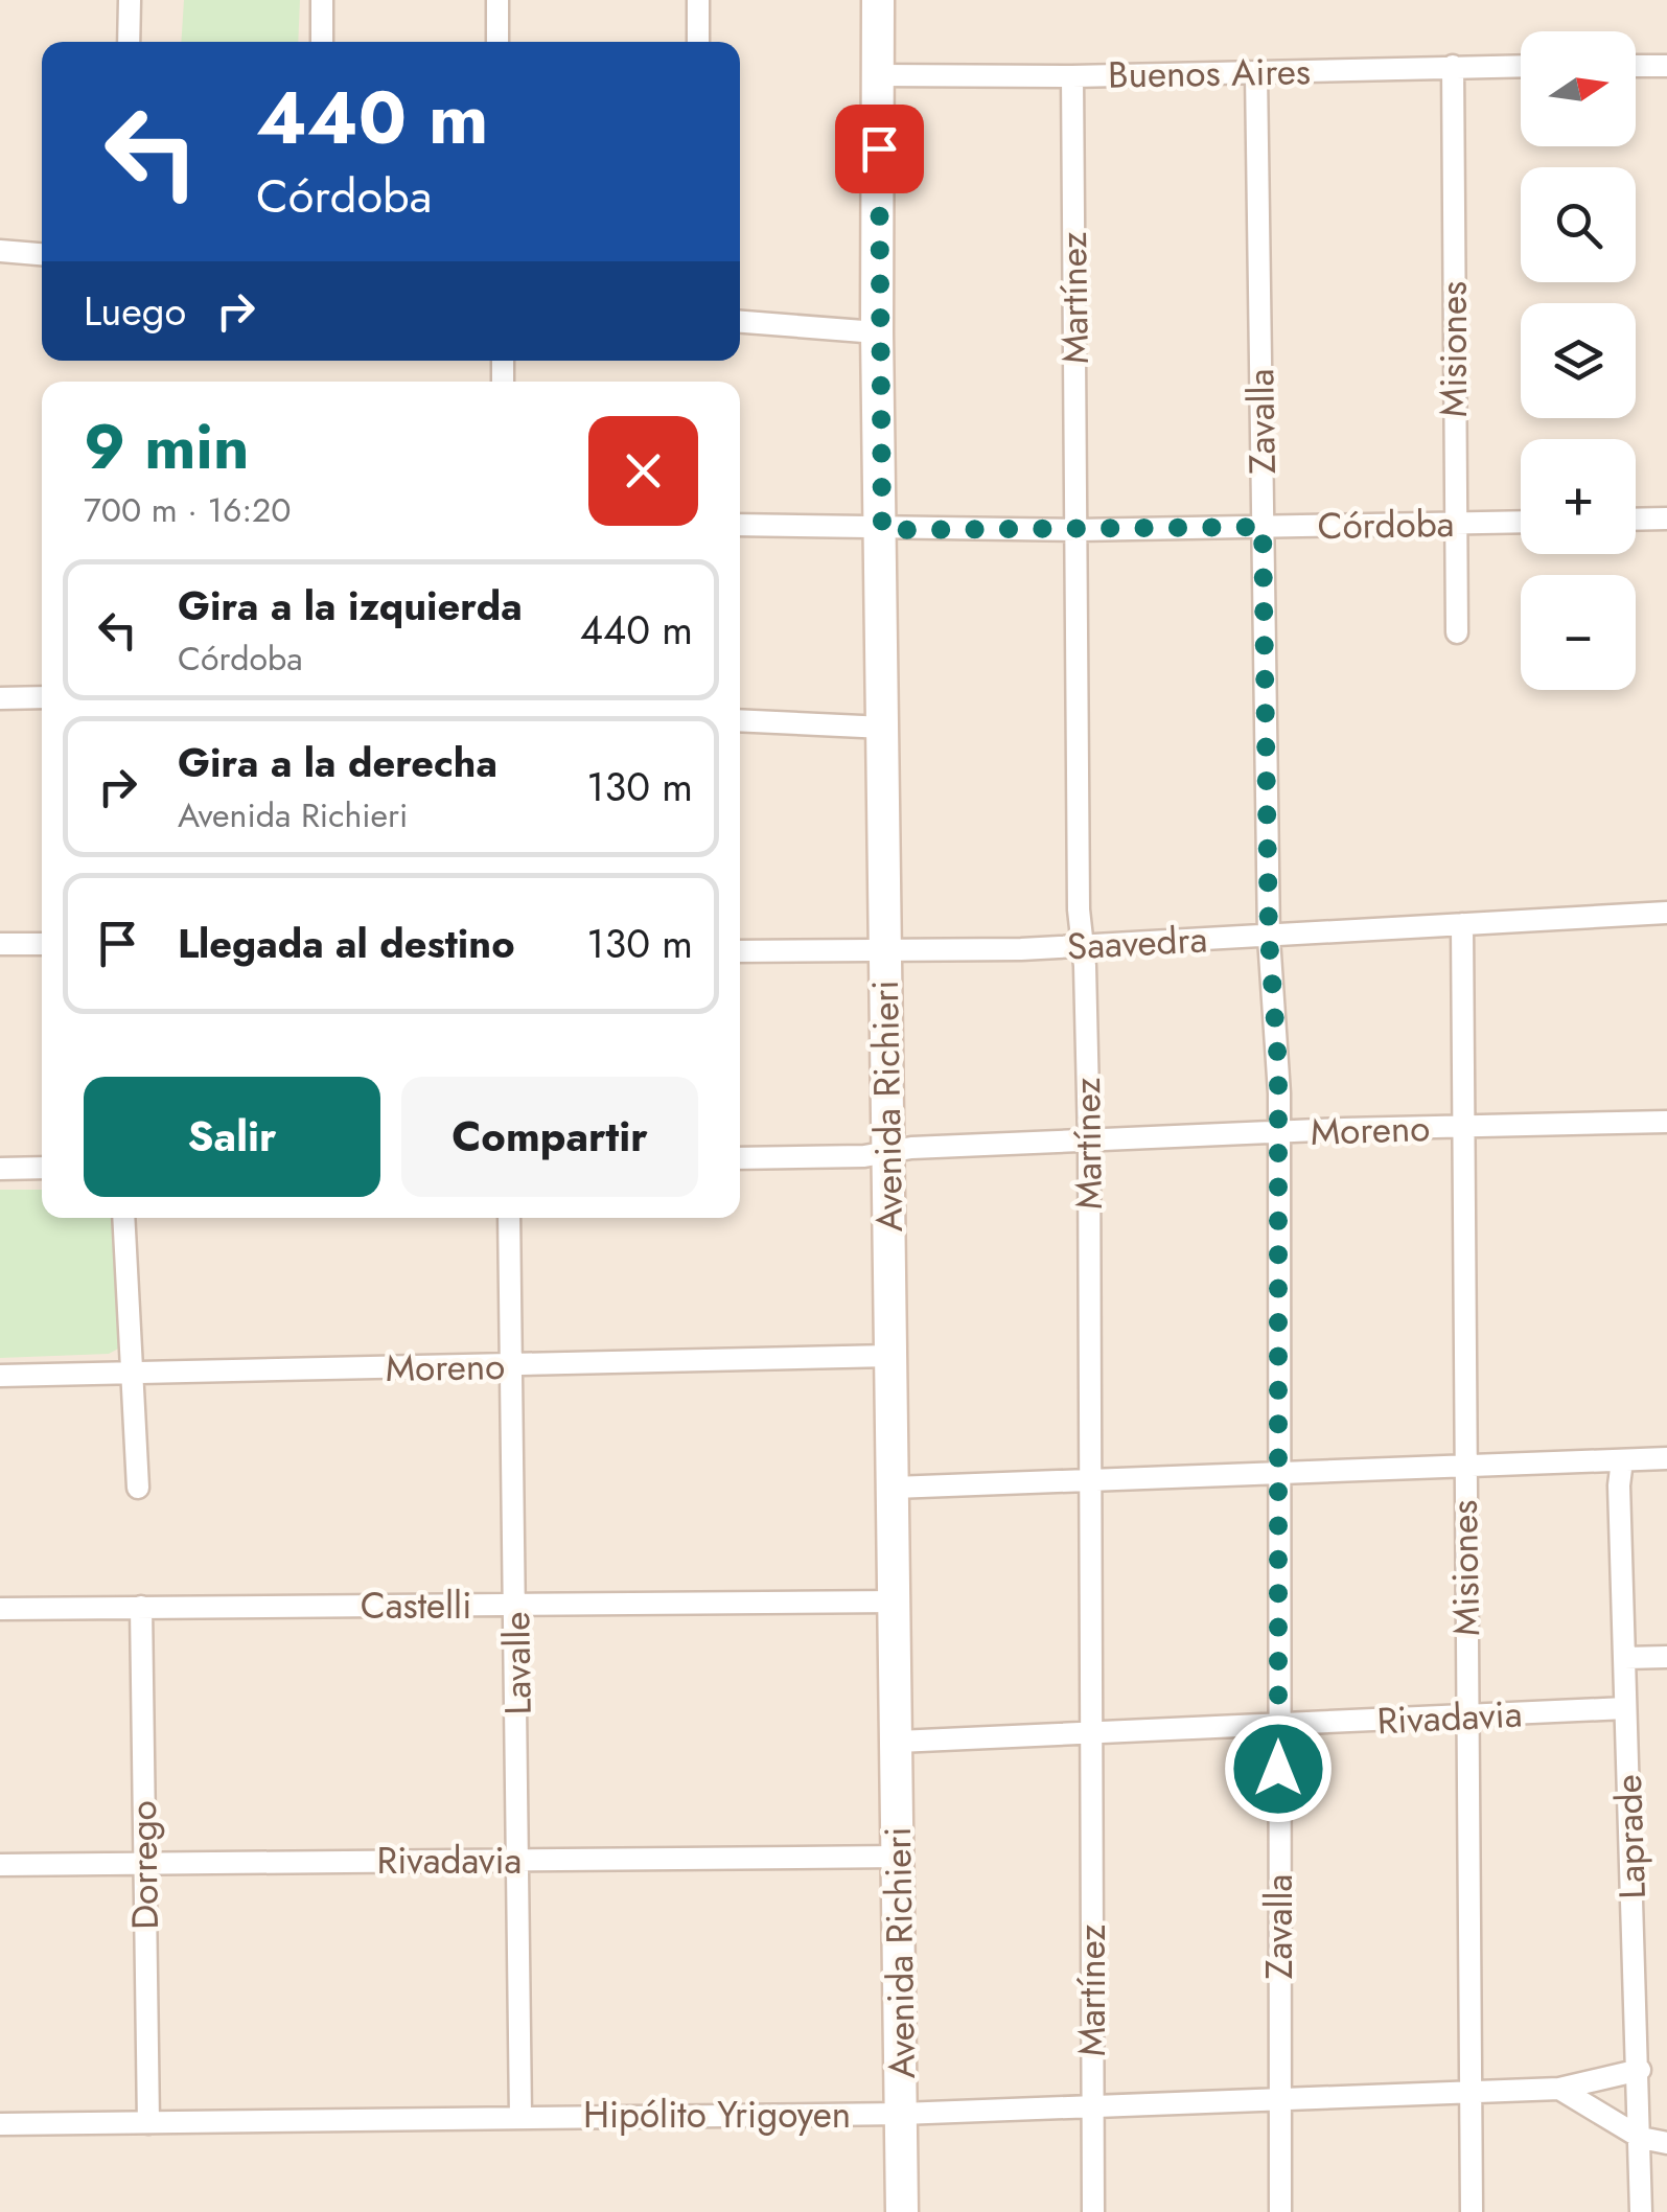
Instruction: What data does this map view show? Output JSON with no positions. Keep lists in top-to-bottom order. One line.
{"streets":{"street":["Buenos Aires","Martínez","Misiones","Zavalla","Córdoba","Saavedra","Avenida Richieri","Moreno","Castelli","Lavalle","Rivadavia","Laprade","Dorrego","Hipólito Yrigoyen"]},"crossings":[["Buenos Aires","Martínez"],["Buenos Aires","Misiones"],["Buenos Aires","Zavalla"],["Buenos Aires","Avenida Richieri"],["Martínez","Córdoba"],["Martínez","Saavedra"],["Martínez","Moreno"],["Martínez","Rivadavia"],["Martínez","Hipólito Yrigoyen"],["Misiones","Córdoba"],["Misiones","Saavedra"],["Misiones","Moreno"],["Misiones","Rivadavia"],["Misiones","Hipólito Yrigoyen"],["Zavalla","Córdoba"],["Zavalla","Saavedra"],["Zavalla","Moreno"],["Zavalla","Rivadavia"],["Zavalla","Hipólito Yrigoyen"],["Córdoba","Avenida Richieri"],["Saavedra","Avenida Richieri"],["Avenida Richieri","Moreno"],["Avenida Richieri","Castelli"],["Avenida Richieri","Rivadavia"],["Avenida Richieri","Hipólito Yrigoyen"],["Moreno","Lavalle"],["Castelli","Lavalle"],["Castelli","Dorrego"],["Lavalle","Rivadavia"],["Lavalle","Hipólito Yrigoyen"],["Rivadavia","Laprade"],["Rivadavia","Dorrego"],["Laprade","Hipólito Yrigoyen"],["Dorrego","Hipólito Yrigoyen"]],"north":"right","page":{"map_buttons":["+","−"],"turn":["440 m","Córdoba"],"then":"Luego","heading":["9 min","700 m · 16:20"],"list":[{"name":"Gira a la izquierda","note":"Córdoba","value":"440 m"},{"name":"Gira a la derecha","note":"Avenida Richieri","value":"130 m"},{"name":"Llegada al destino","value":"130 m"}],"buttons":["Salir","Compartir"]}}
